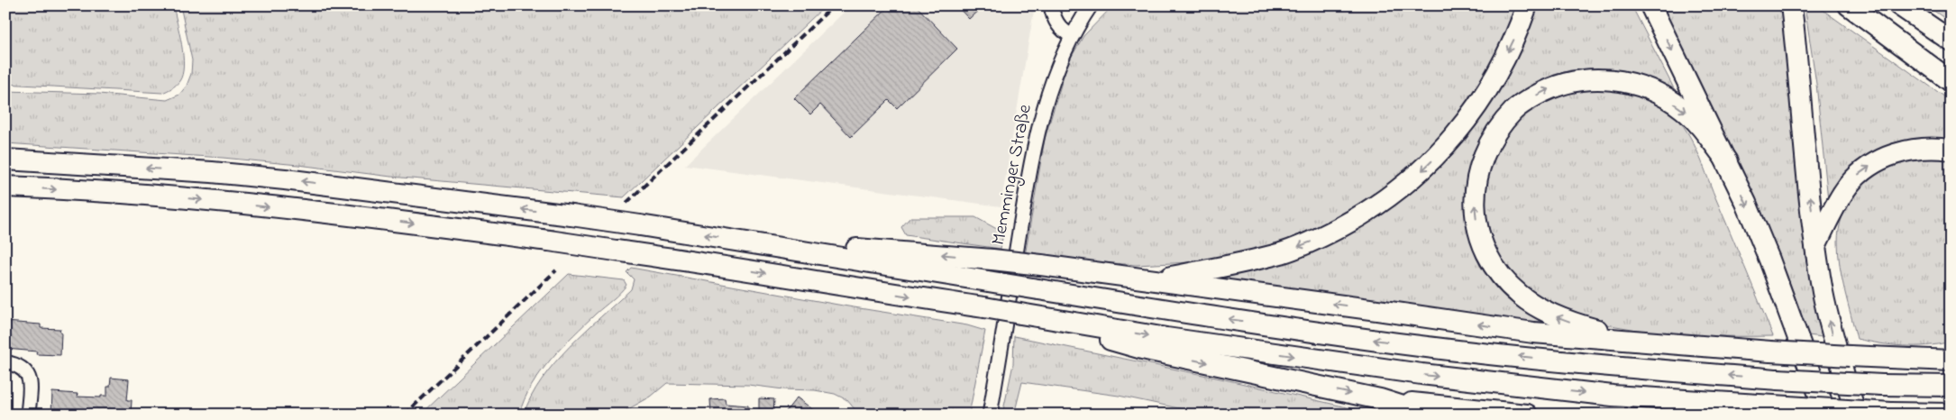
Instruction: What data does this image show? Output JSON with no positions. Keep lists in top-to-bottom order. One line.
{"streets":{"street":["Memminger Straße"]}}
